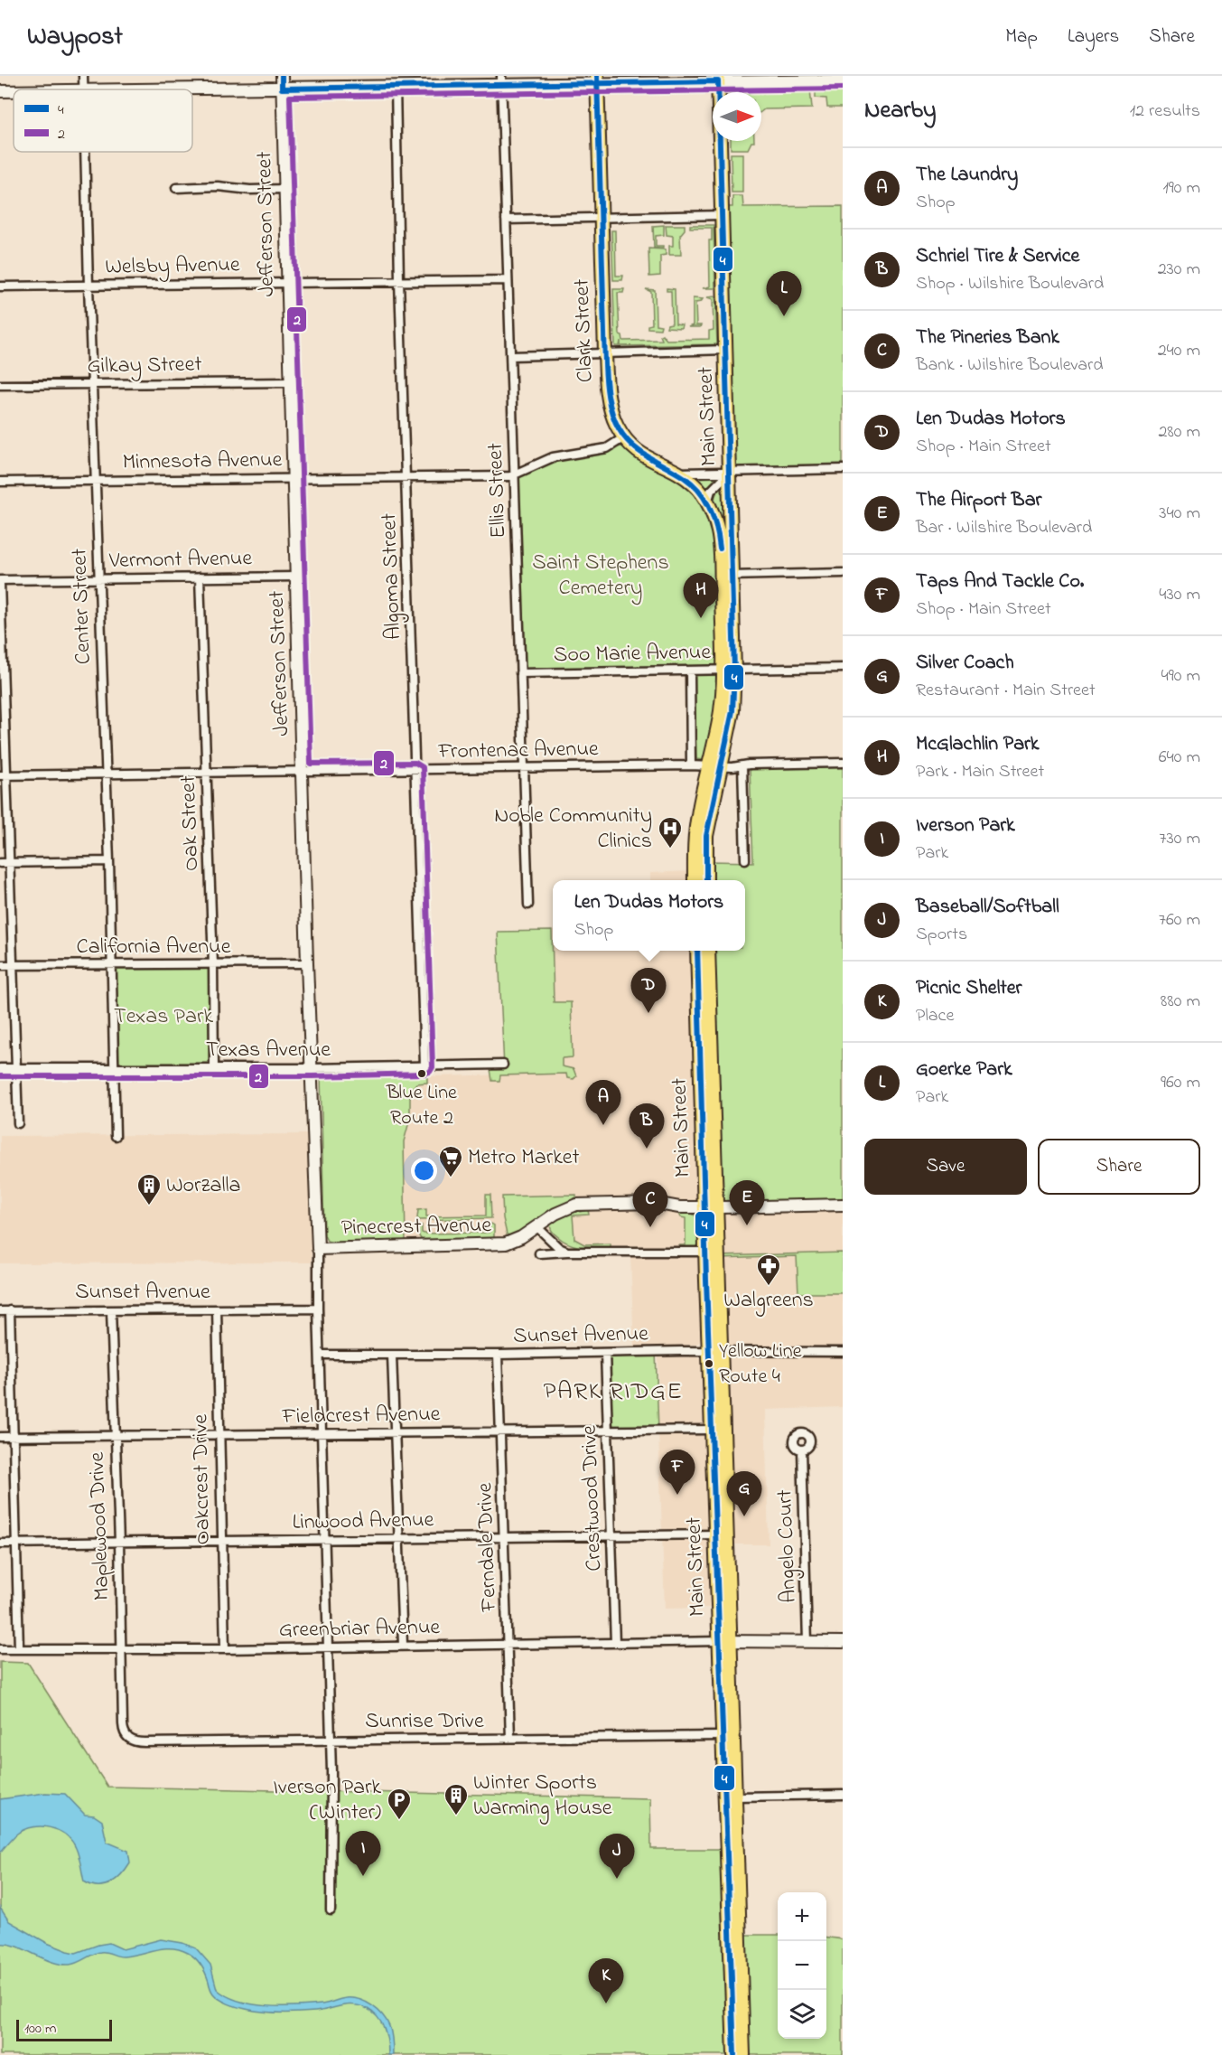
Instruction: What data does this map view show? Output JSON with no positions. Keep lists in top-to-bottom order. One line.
{"streets":{"main road":["Clark Street","Main Street"],"street":["Jefferson Street","Welsby Avenue","Gilkay Street","Minnesota Avenue","Ellis Street","Vermont Avenue","Algoma Street","Center Street","Soo Marie Avenue","Frontenac Avenue","Oak Street","California Avenue","Texas Avenue","Pinecrest Avenue","Sunset Avenue","Fieldcrest Avenue","Oakcrest Drive","Crestwood Drive","Linwood Avenue","Maplewood Drive","Angelo Court","Ferndale Drive","Greenbriar Avenue","Sunrise Drive"]},"crossings":[["Jefferson Street","Welsby Avenue"],["Jefferson Street","Gilkay Street"],["Jefferson Street","Minnesota Avenue"],["Jefferson Street","Vermont Avenue"],["Jefferson Street","Frontenac Avenue"],["Jefferson Street","California Avenue"],["Jefferson Street","Texas Avenue"],["Jefferson Street","Pinecrest Avenue"],["Welsby Avenue","Ellis Street"],["Welsby Avenue","Algoma Street"],["Welsby Avenue","Center Street"],["Clark Street","Main Street"],["Clark Street","Minnesota Avenue"],["Gilkay Street","Center Street"],["Main Street","Pinecrest Avenue"],["Main Street","Sunset Avenue"],["Main Street","Fieldcrest Avenue"],["Main Street","Linwood Avenue"],["Main Street","Greenbriar Avenue"],["Main Street","Sunrise Drive"],["Minnesota Avenue","Ellis Street"],["Minnesota Avenue","Algoma Street"],["Minnesota Avenue","Center Street"],["Ellis Street","Soo Marie Avenue"],["Ellis Street","Frontenac Avenue"],["Vermont Avenue","Center Street"],["Vermont Avenue","Oak Street"],["Algoma Street","Frontenac Avenue"],["Algoma Street","Texas Avenue"],["Center Street","Frontenac Avenue"],["Center Street","California Avenue"],["Center Street","Texas Avenue"],["Frontenac Avenue","Oak Street"],["Oak Street","California Avenue"],["Oak Street","Texas Avenue"],["Sunset Avenue","Oakcrest Drive"],["Sunset Avenue","Crestwood Drive"],["Sunset Avenue","Maplewood Drive"],["Sunset Avenue","Ferndale Drive"],["Fieldcrest Avenue","Oakcrest Drive"],["Fieldcrest Avenue","Crestwood Drive"],["Fieldcrest Avenue","Maplewood Drive"],["Fieldcrest Avenue","Ferndale Drive"],["Oakcrest Drive","Linwood Avenue"],["Oakcrest Drive","Greenbriar Avenue"],["Crestwood Drive","Linwood Avenue"],["Crestwood Drive","Greenbriar Avenue"],["Linwood Avenue","Maplewood Drive"],["Linwood Avenue","Ferndale Drive"],["Maplewood Drive","Greenbriar Avenue"],["Maplewood Drive","Sunrise Drive"],["Ferndale Drive","Greenbriar Avenue"],["Ferndale Drive","Sunrise Drive"]],"districts":["PARK RIDGE"],"parks":["Saint Stephens Cemetery","Texas Park"],"places":{"hospital":["Noble Community Clinics"],"other":["Blue Line Route 2","Yellow Line Route 4"],"supermarket":["Metro Market"],"building":["Worzalla","Winter Sports Warming House"],"pharmacy":["Walgreens"],"parking":["Iverson Park (Winter)"]},"lines":["transit line 4","transit line 2"],"legend":["4","2"],"scale_bar":"100 m","north":"right","page":{"header":"Waypost","nav":["Map","Layers","Share"],"heading":["Nearby","12 results"],"list":[{"mark":"A","name":"The Laundry","note":"Shop","value":"190 m"},{"mark":"B","name":"Schriel Tire & Service","note":"Shop · Wilshire Boulevard","value":"230 m"},{"mark":"C","name":"The Pineries Bank","note":"Bank · Wilshire Boulevard","value":"240 m"},{"mark":"D","name":"Len Dudas Motors","note":"Shop · Main Street","value":"280 m"},{"mark":"E","name":"The Airport Bar","note":"Bar · Wilshire Boulevard","value":"340 m"},{"mark":"F","name":"Taps And Tackle Co.","note":"Shop · Main Street","value":"430 m"},{"mark":"G","name":"Silver Coach","note":"Restaurant · Main Street","value":"490 m"},{"mark":"H","name":"McGlachlin Park","note":"Park · Main Street","value":"640 m"},{"mark":"I","name":"Iverson Park","note":"Park","value":"730 m"},{"mark":"J","name":"Baseball/Softball","note":"Sports","value":"760 m"},{"mark":"K","name":"Picnic Shelter","note":"Place","value":"880 m"},{"mark":"L","name":"Goerke Park","note":"Park","value":"960 m"}],"pins":["L","H","D","A","B","E","C","F","G","I","J","K"],"popup":["Len Dudas Motors","Shop"],"buttons":["Save","Share"],"map_buttons":["+","−"],"scale":"100 m"}}
